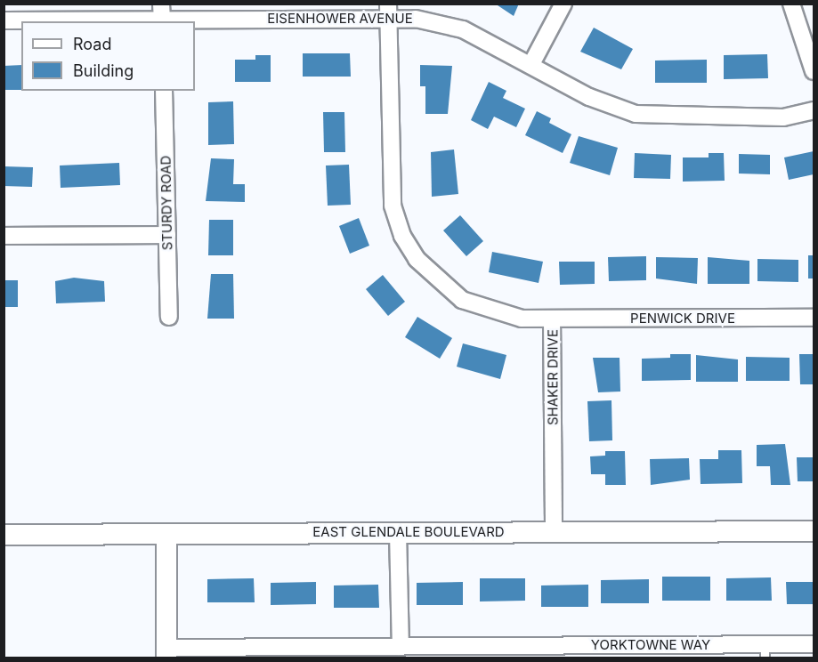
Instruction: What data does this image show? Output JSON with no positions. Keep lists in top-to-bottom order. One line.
{"streets":{"street":["EISENHOWER AVENUE","STURDY ROAD","PENWICK DRIVE","SHAKER DRIVE","EAST GLENDALE BOULEVARD","YORKTOWNE WAY"]},"crossings":[["EISENHOWER AVENUE","SHAKER DRIVE"],["PENWICK DRIVE","SHAKER DRIVE"],["SHAKER DRIVE","EAST GLENDALE BOULEVARD"]],"legend":["Road","Building"]}
